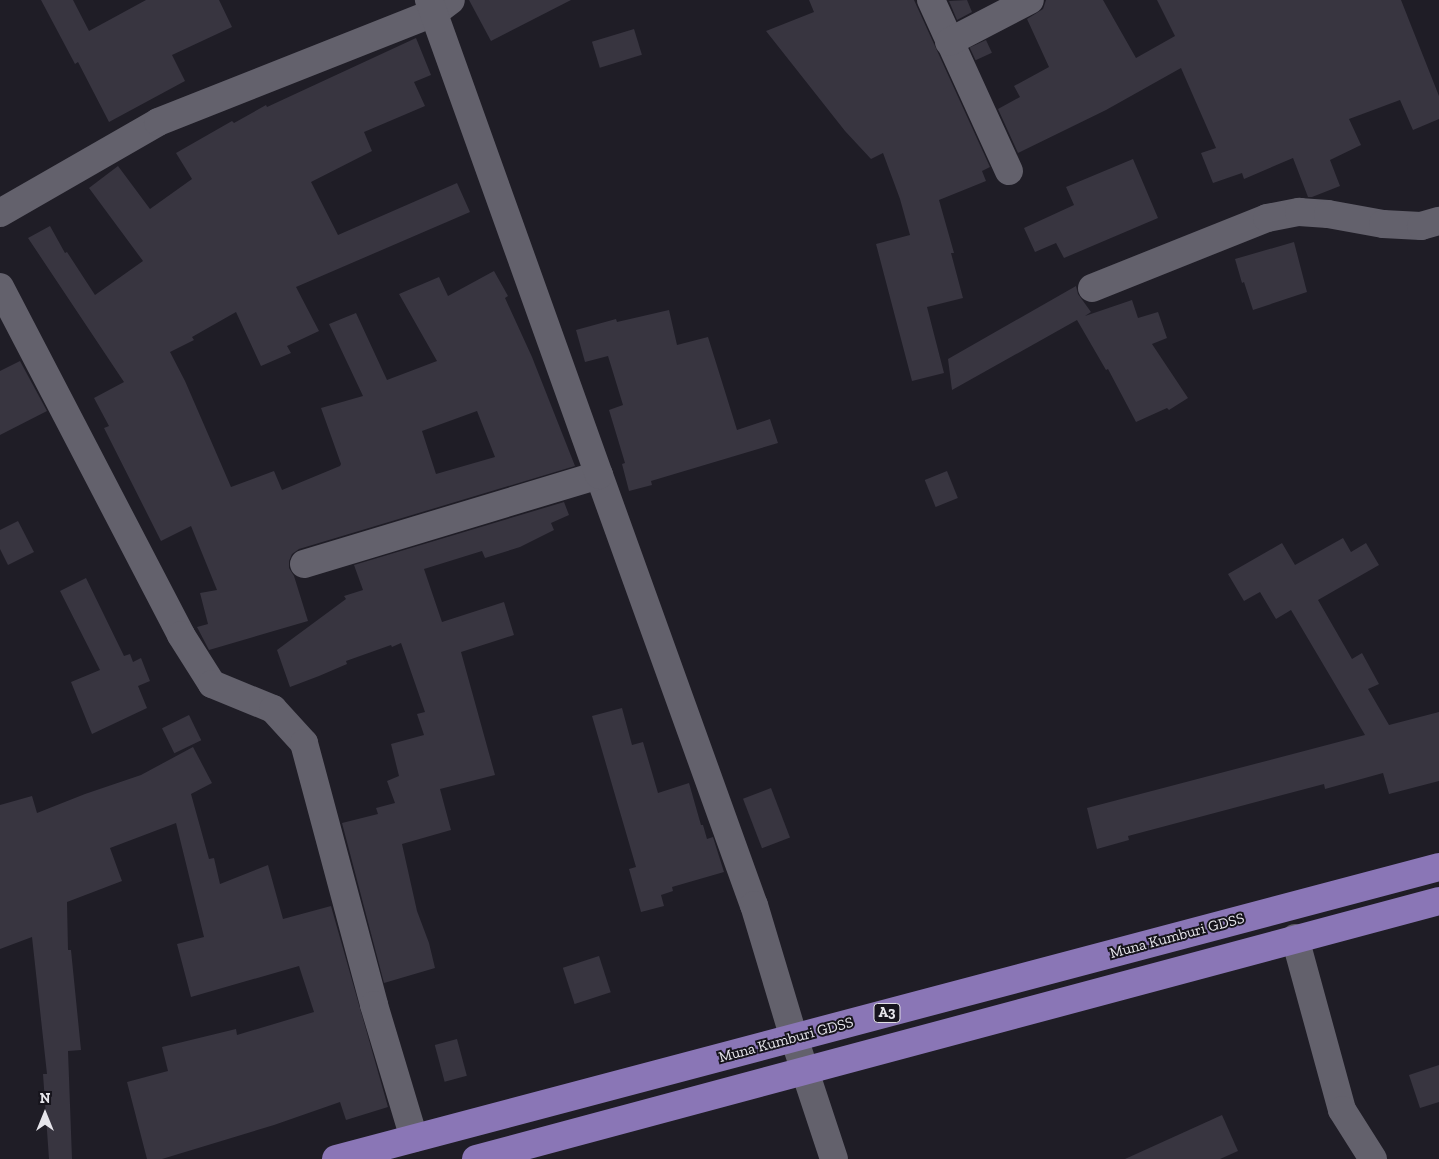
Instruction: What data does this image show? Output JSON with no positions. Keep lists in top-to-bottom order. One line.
{"streets":{"highway":["Muna Kumburi GDSS","A3"]},"north":"top"}
